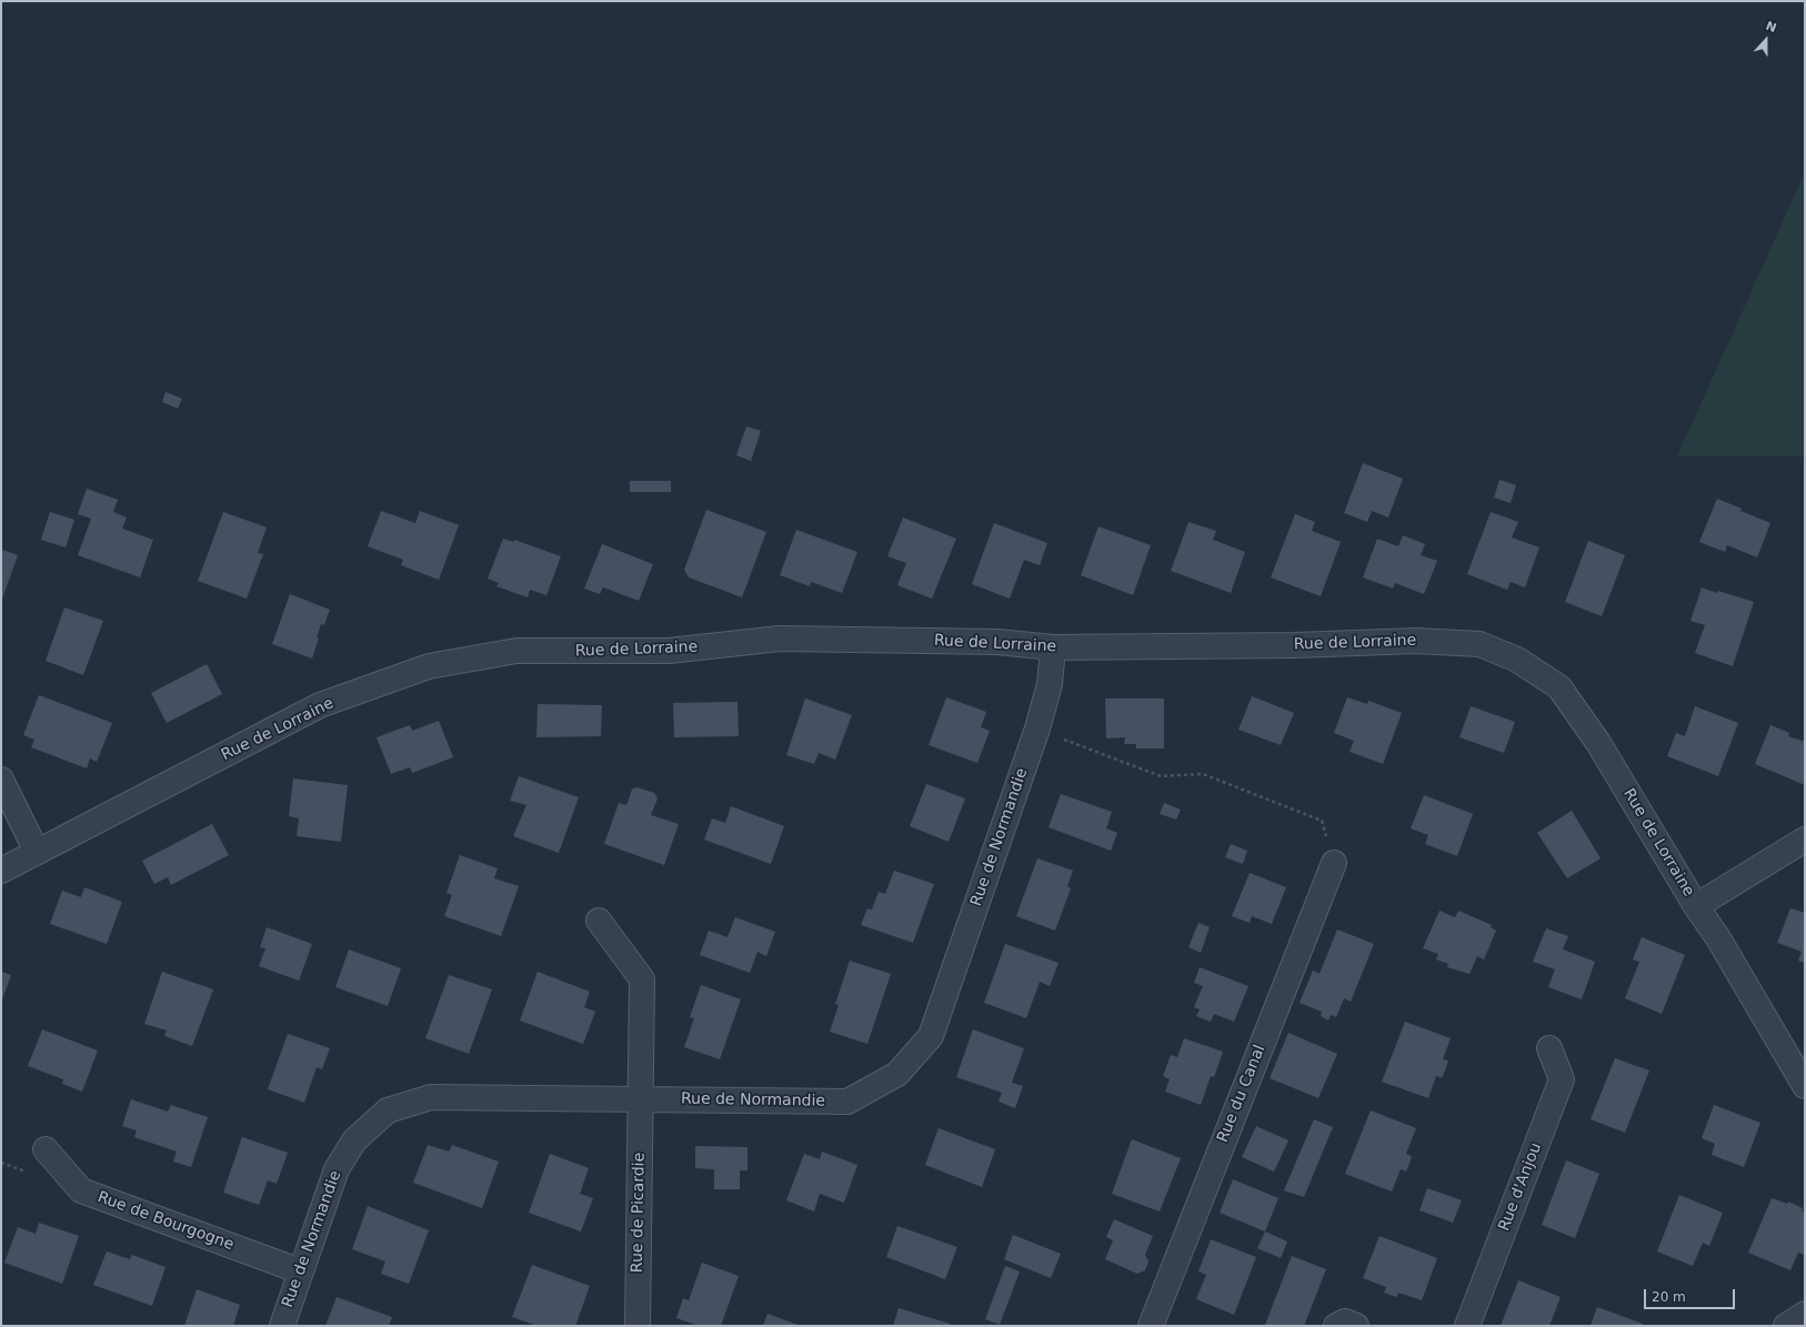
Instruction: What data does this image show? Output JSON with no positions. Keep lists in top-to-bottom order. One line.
{"streets":{"street":["Rue de Lorraine","Rue de Normandie","Rue du Canal","Rue d'Anjou","Rue de Picardie","Rue de Bourgogne"]},"crossings":[["Rue de Lorraine","Rue de Normandie"],["Rue de Normandie","Rue de Picardie"],["Rue de Normandie","Rue de Bourgogne"]],"scale_bar":"20 m","north":"top"}
